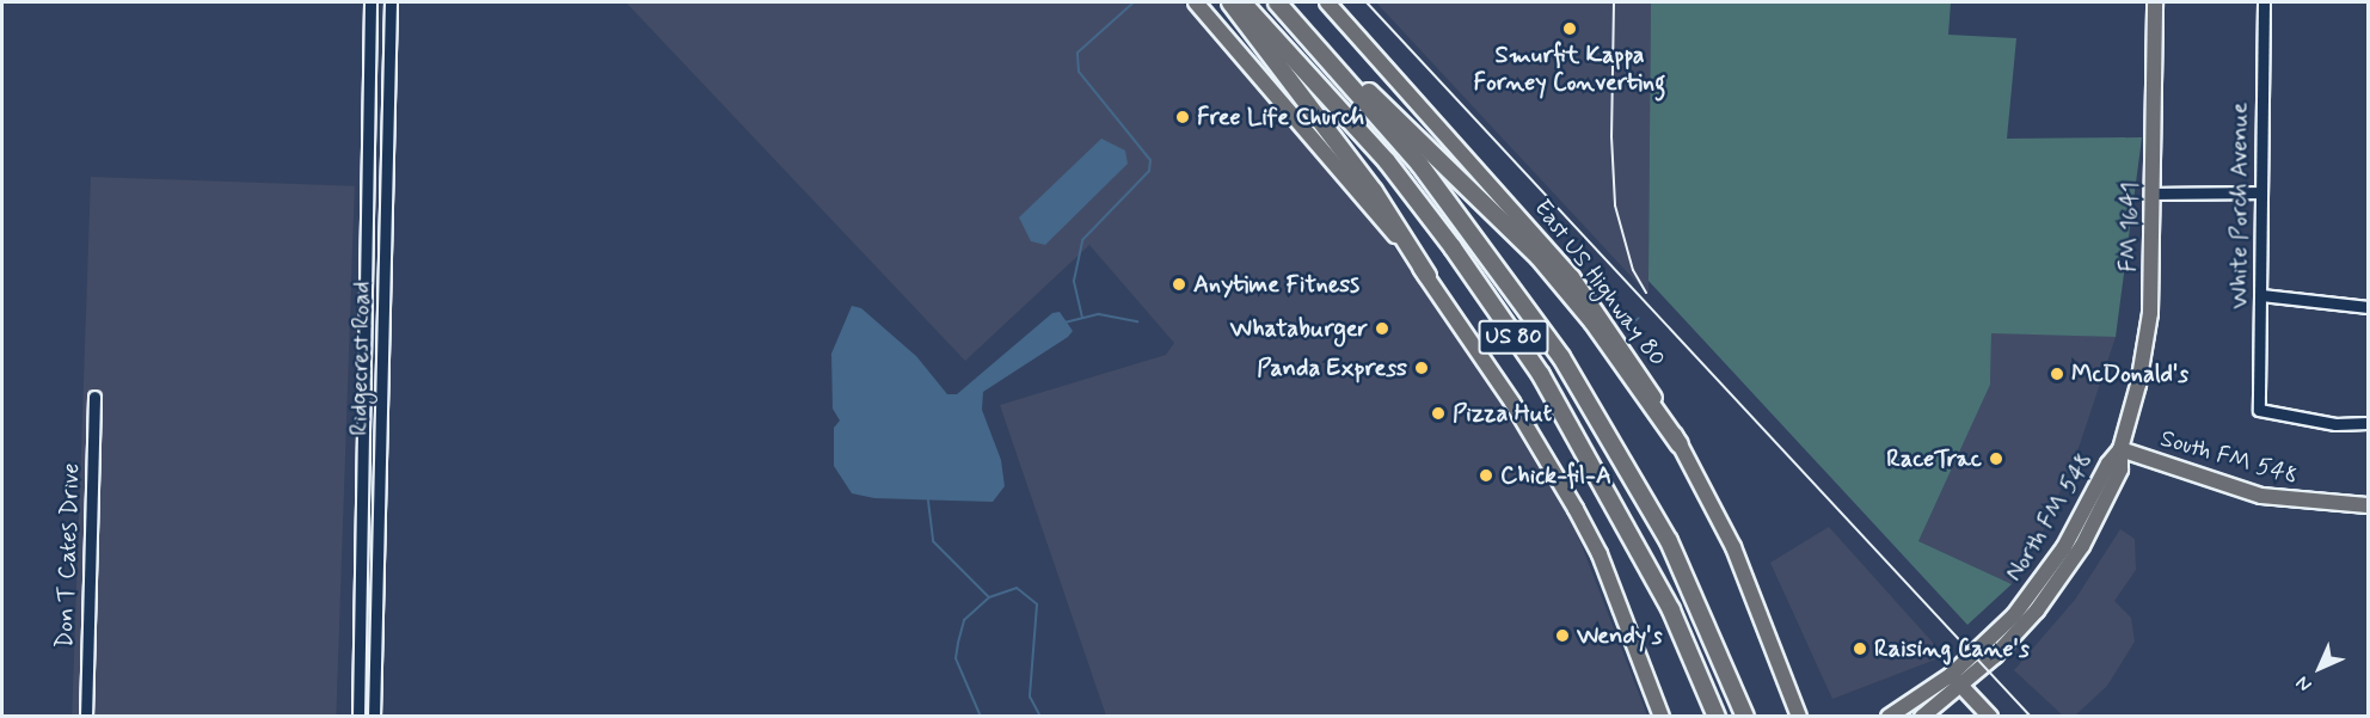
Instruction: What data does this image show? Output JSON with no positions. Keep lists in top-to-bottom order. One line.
{"streets":{"highway":["US 80"],"main road":["FM 1641","East US Highway 80","South FM 548","North FM 548"],"street":["White Porch Avenue","Ridgecrest Road","Don T Cates Drive"]},"crossings":[["FM 1641","South FM 548"],["FM 1641","North FM 548"],["South FM 548","North FM 548"]],"places":["Smurfit Kappa Forney Converting","Free Life Church","Anytime Fitness","Whataburger","Panda Express","McDonald's","Pizza Hut","RaceTrac","Chick-fil-A","Wendy's","Raising Cane's"],"north":"bottom left"}
